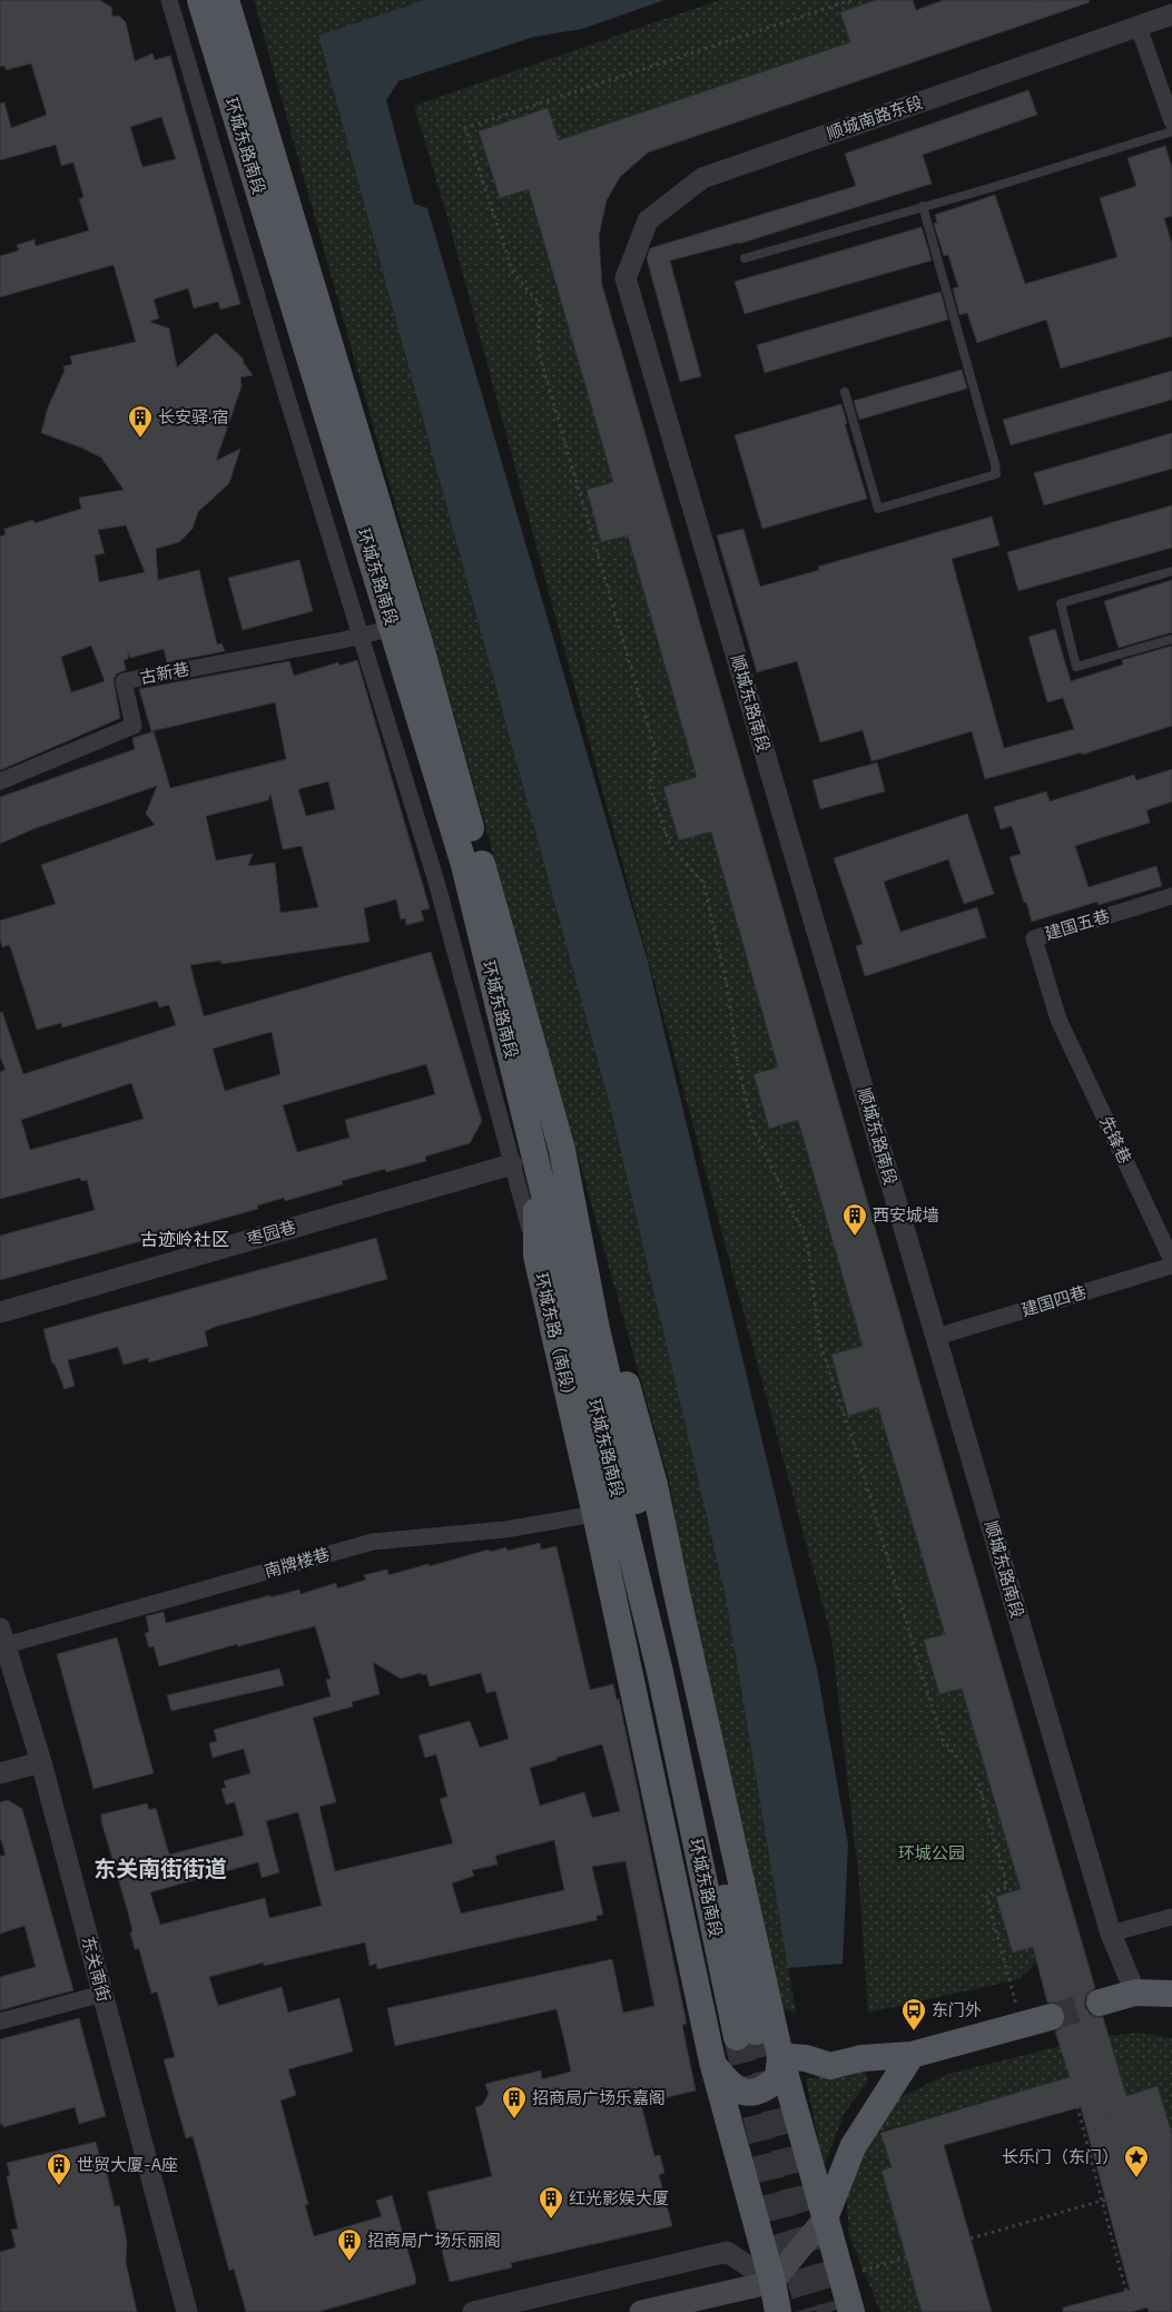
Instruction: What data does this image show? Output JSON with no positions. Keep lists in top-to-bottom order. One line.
{"streets":{"main road":["环城东路南段","环城东路（南段）"],"street":["顺城南路东段","古新巷","顺城东路南段","建国五巷","先锋巷","枣园巷","建国四巷","南牌楼巷","东关南街"]},"crossings":[["顺城南路东段","顺城东路南段"],["环城东路南段","古新巷"],["环城东路南段","枣园巷"],["环城东路南段","环城东路（南段）"],["顺城东路南段","建国四巷"],["建国五巷","先锋巷"],["枣园巷","环城东路（南段）"],["环城东路（南段）","南牌楼巷"],["南牌楼巷","东关南街"]],"districts":["古迹岭社区","东关南街街道"],"parks":["环城公园"],"places":{"building":["长安驿·宿","西安城墙","招商局广场乐嘉阁","世贸大厦-A座","红光影娱大厦","招商局广场乐丽阁"],"bus stop":["东门外"],"place":["长乐门（东门）"]}}
